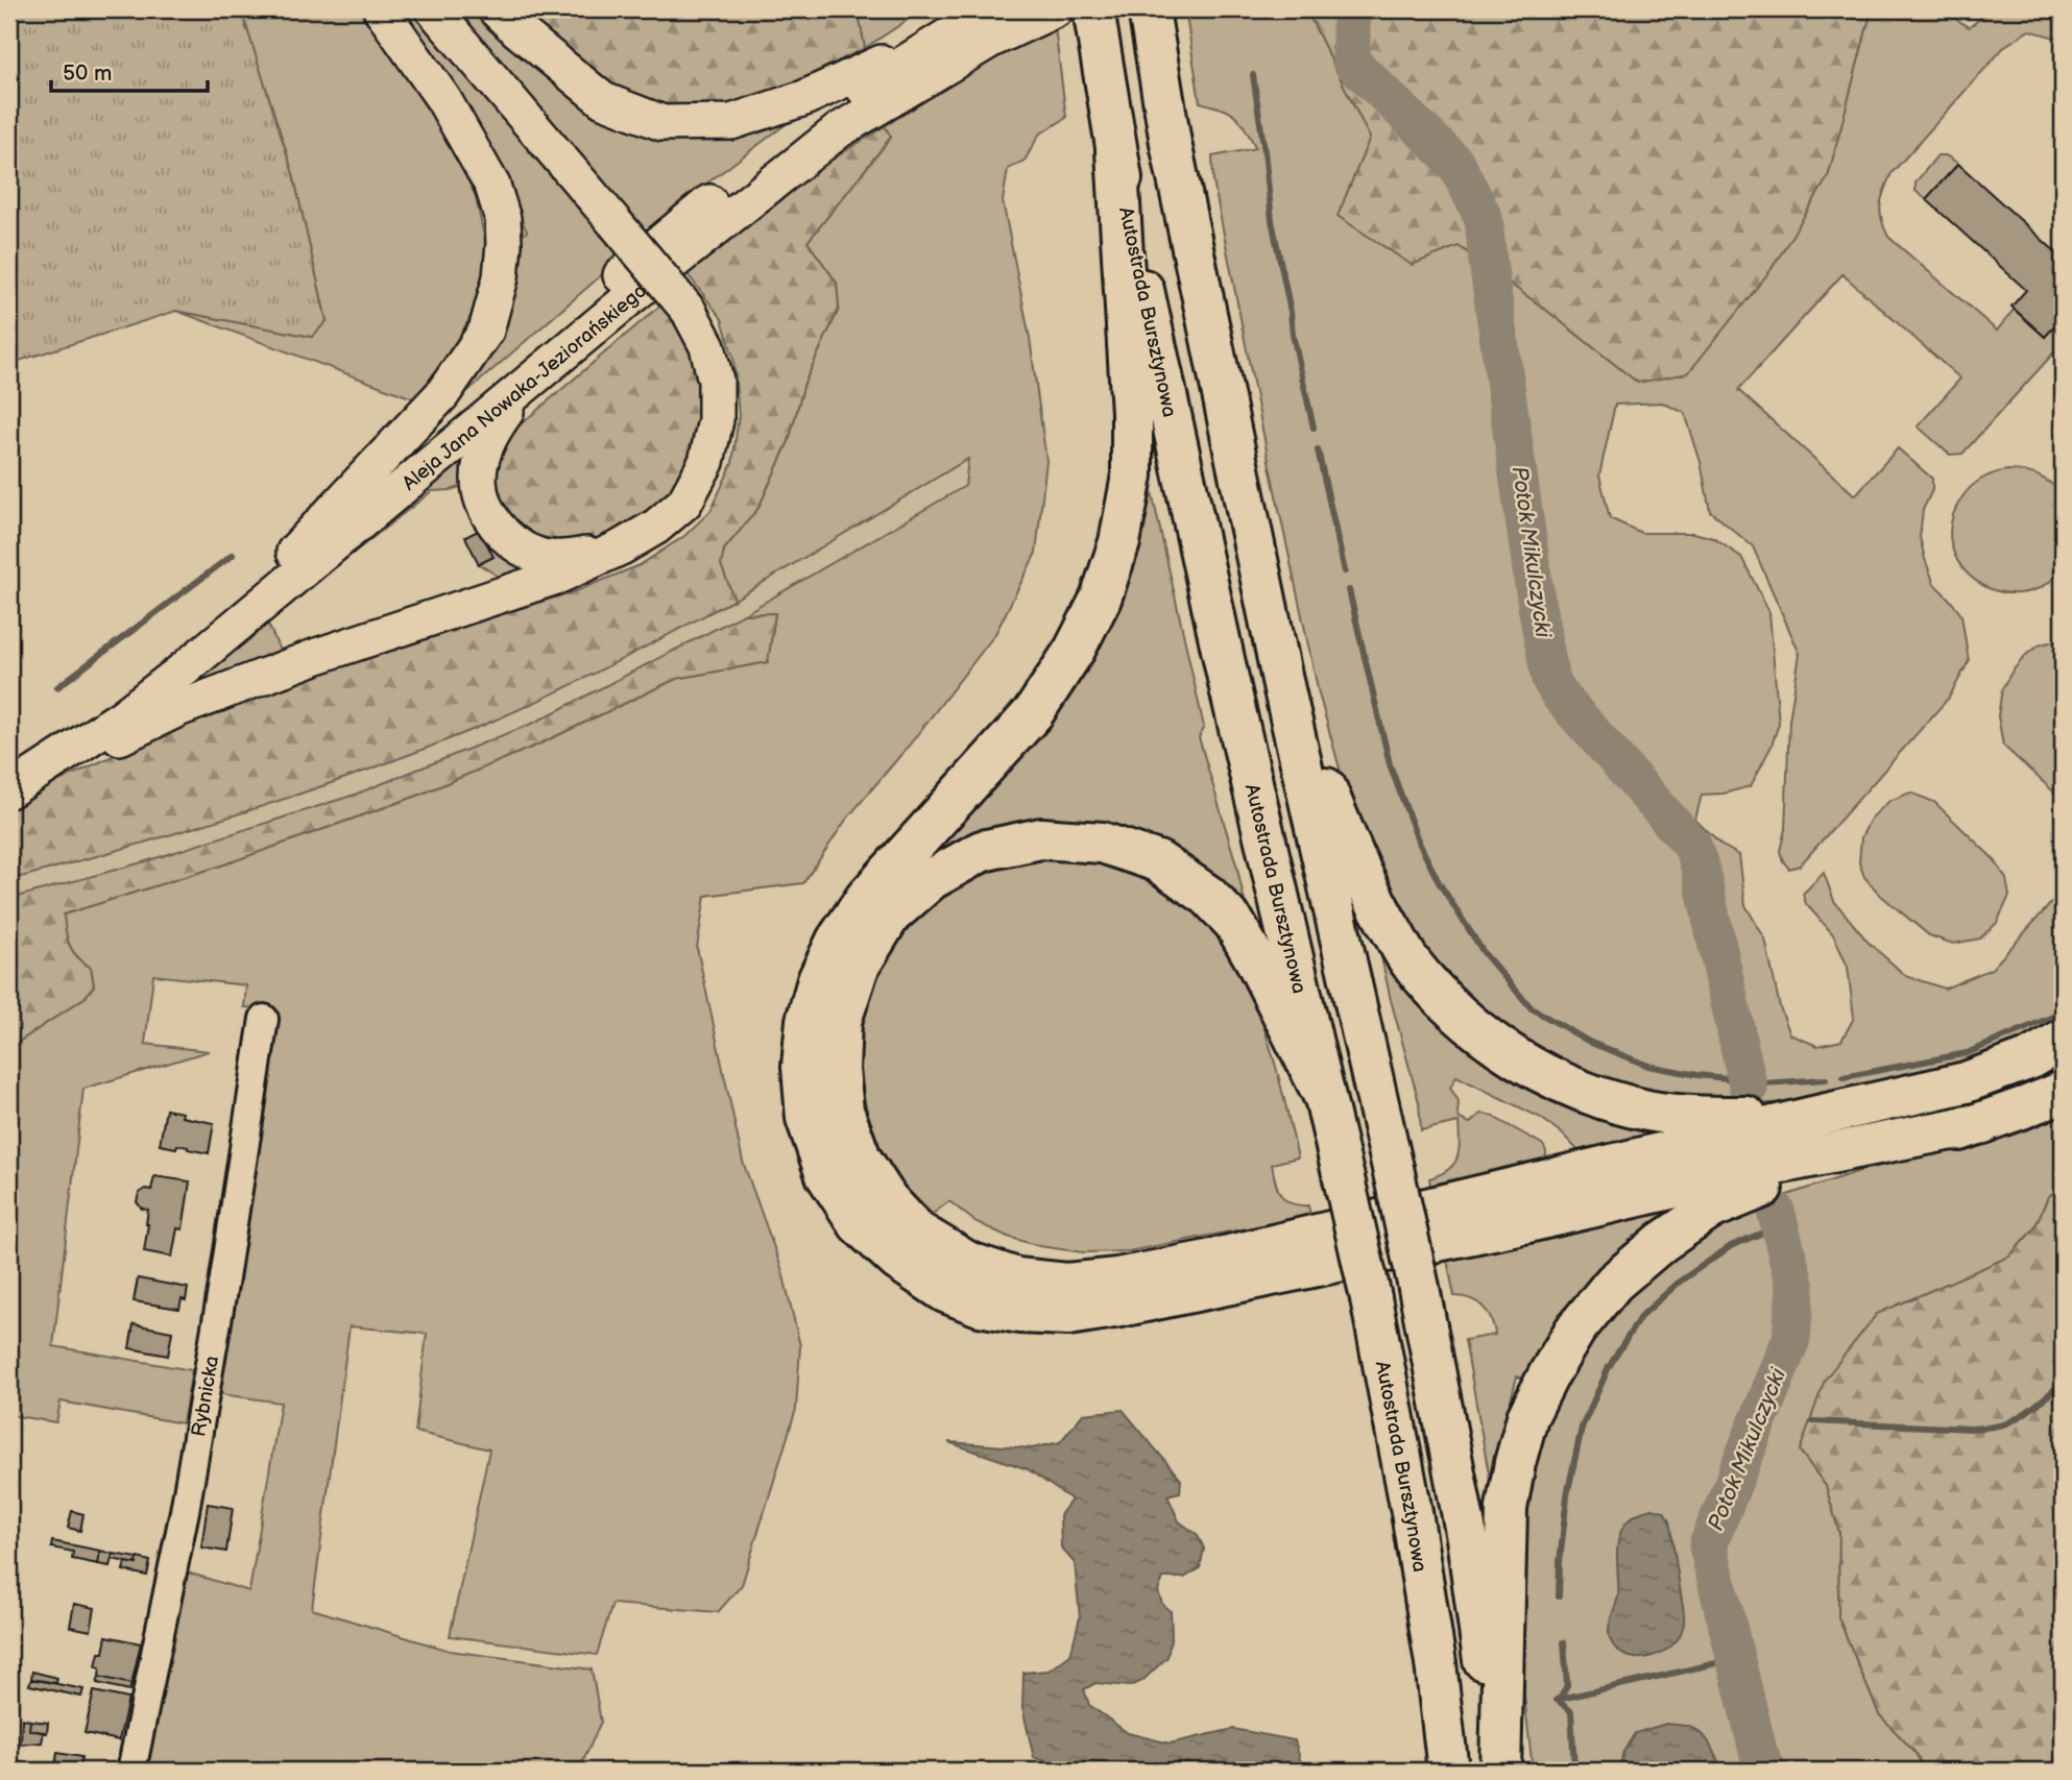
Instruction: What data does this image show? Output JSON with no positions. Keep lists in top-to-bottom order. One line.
{"streets":{"highway":["Autostrada Bursztynowa"],"main road":["Aleja Jana Nowaka-Jeziorańskiego"],"street":["Rybnicka"]},"water":["Potok Mikulczycki"],"scale_bar":"50 m"}
